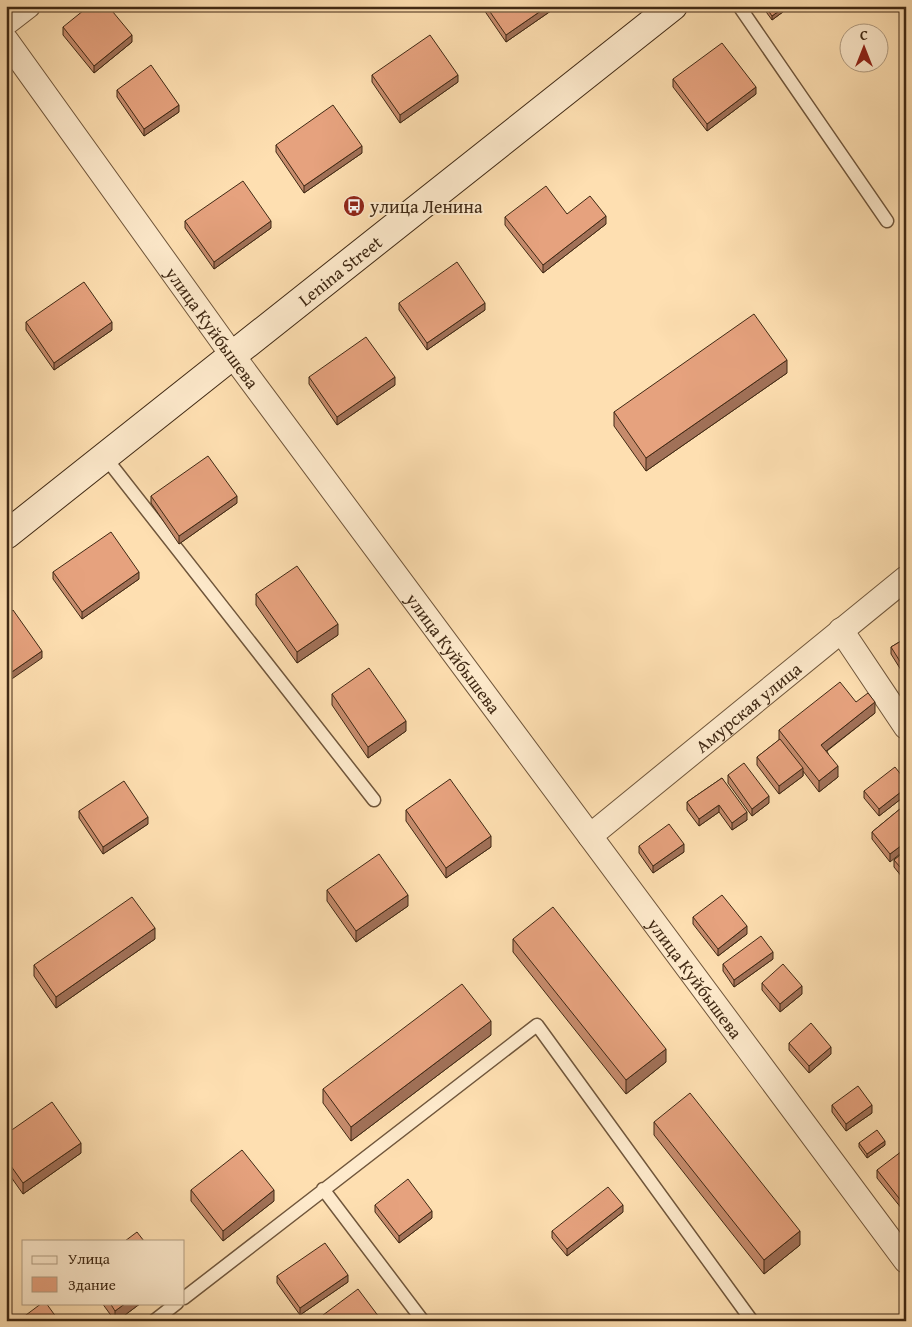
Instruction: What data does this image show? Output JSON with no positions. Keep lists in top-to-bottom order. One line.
{"streets":{"main road":["Lenina Street"],"street":["улица Куйбышева","Амурская улица"]},"crossings":[["Lenina Street","улица Куйбышева"],["улица Куйбышева","Амурская улица"]],"places":{"bus stop":["улица Ленина"]},"legend":["Улица","Здание"],"north":"top"}
